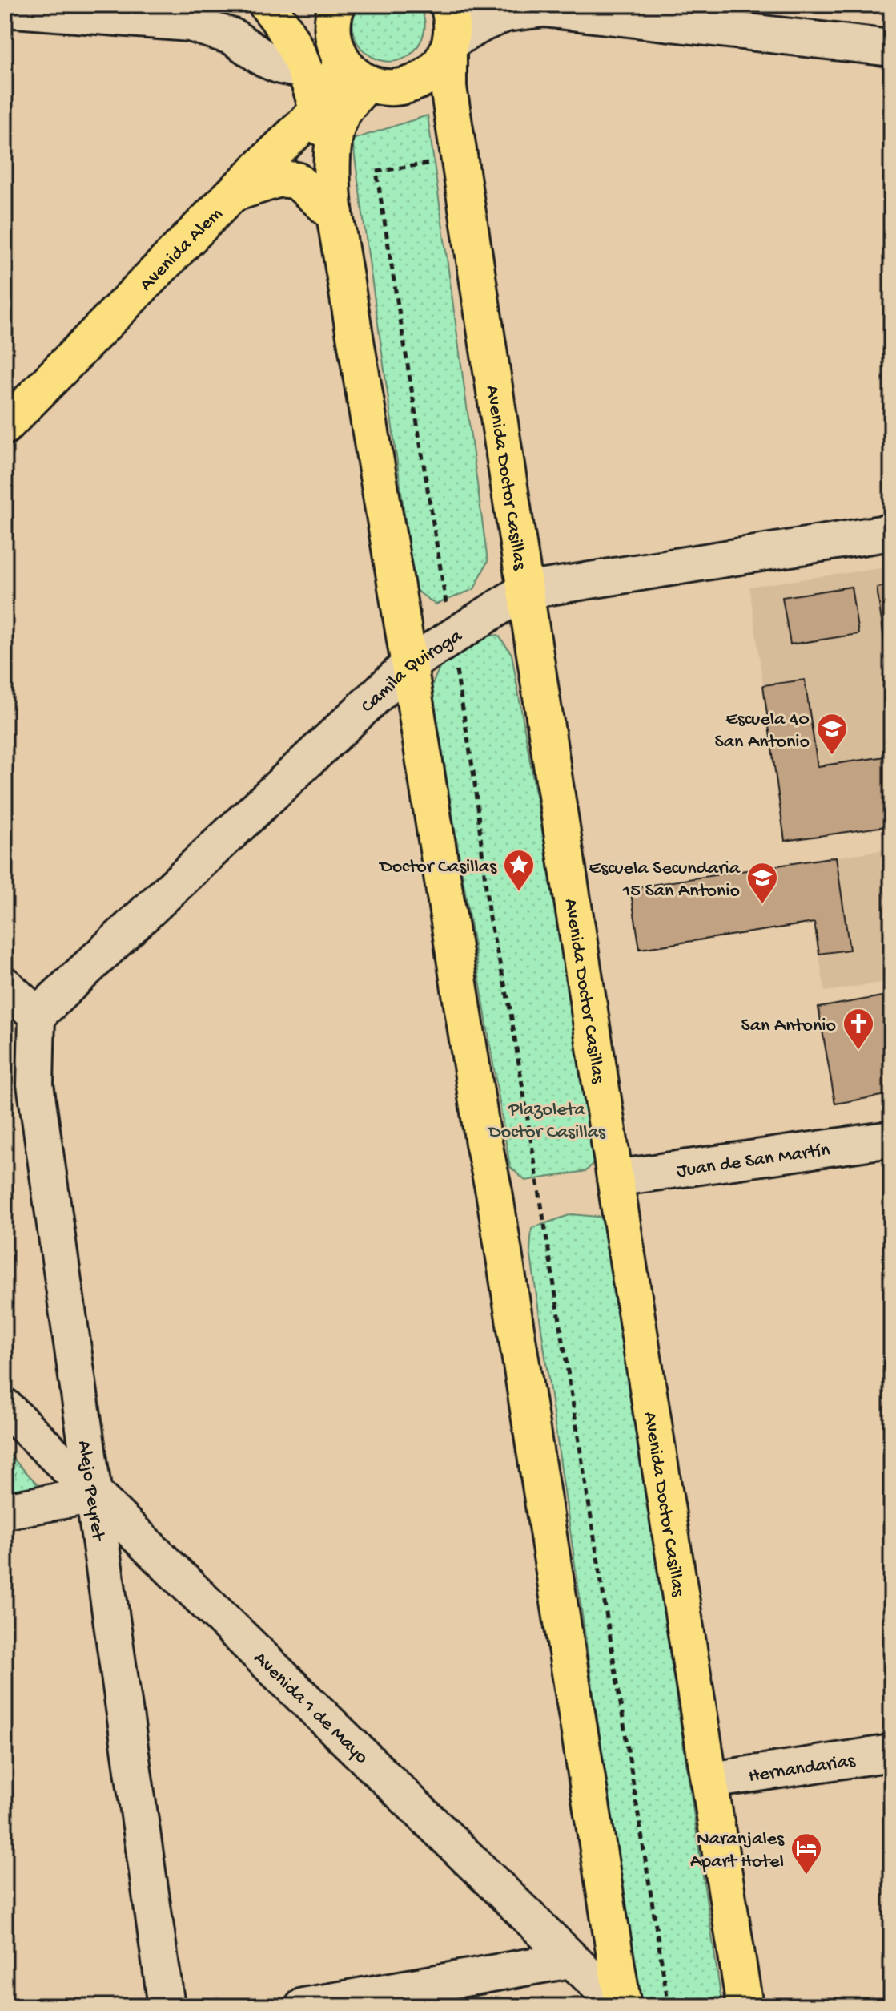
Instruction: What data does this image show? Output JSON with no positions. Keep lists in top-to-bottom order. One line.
{"streets":{"main road":["Avenida Alem","Avenida Doctor Casillas"],"street":["Camila Quiroga","Juan de San Martín","Alejo Peyret","Avenida 1 de Mayo","Hernandarias"]},"crossings":[["Avenida Doctor Casillas","Camila Quiroga"],["Avenida Doctor Casillas","Juan de San Martín"],["Avenida Doctor Casillas","Hernandarias"],["Camila Quiroga","Alejo Peyret"],["Alejo Peyret","Avenida 1 de Mayo"]],"parks":["Plazoleta Doctor Casillas"],"places":{"school or university":["Escuela 40 San Antonio","Escuela Secundaria 15 San Antonio"],"place":["Doctor Casillas"],"church":["San Antonio"],"hotel":["Naranjales Apart Hotel"]}}
